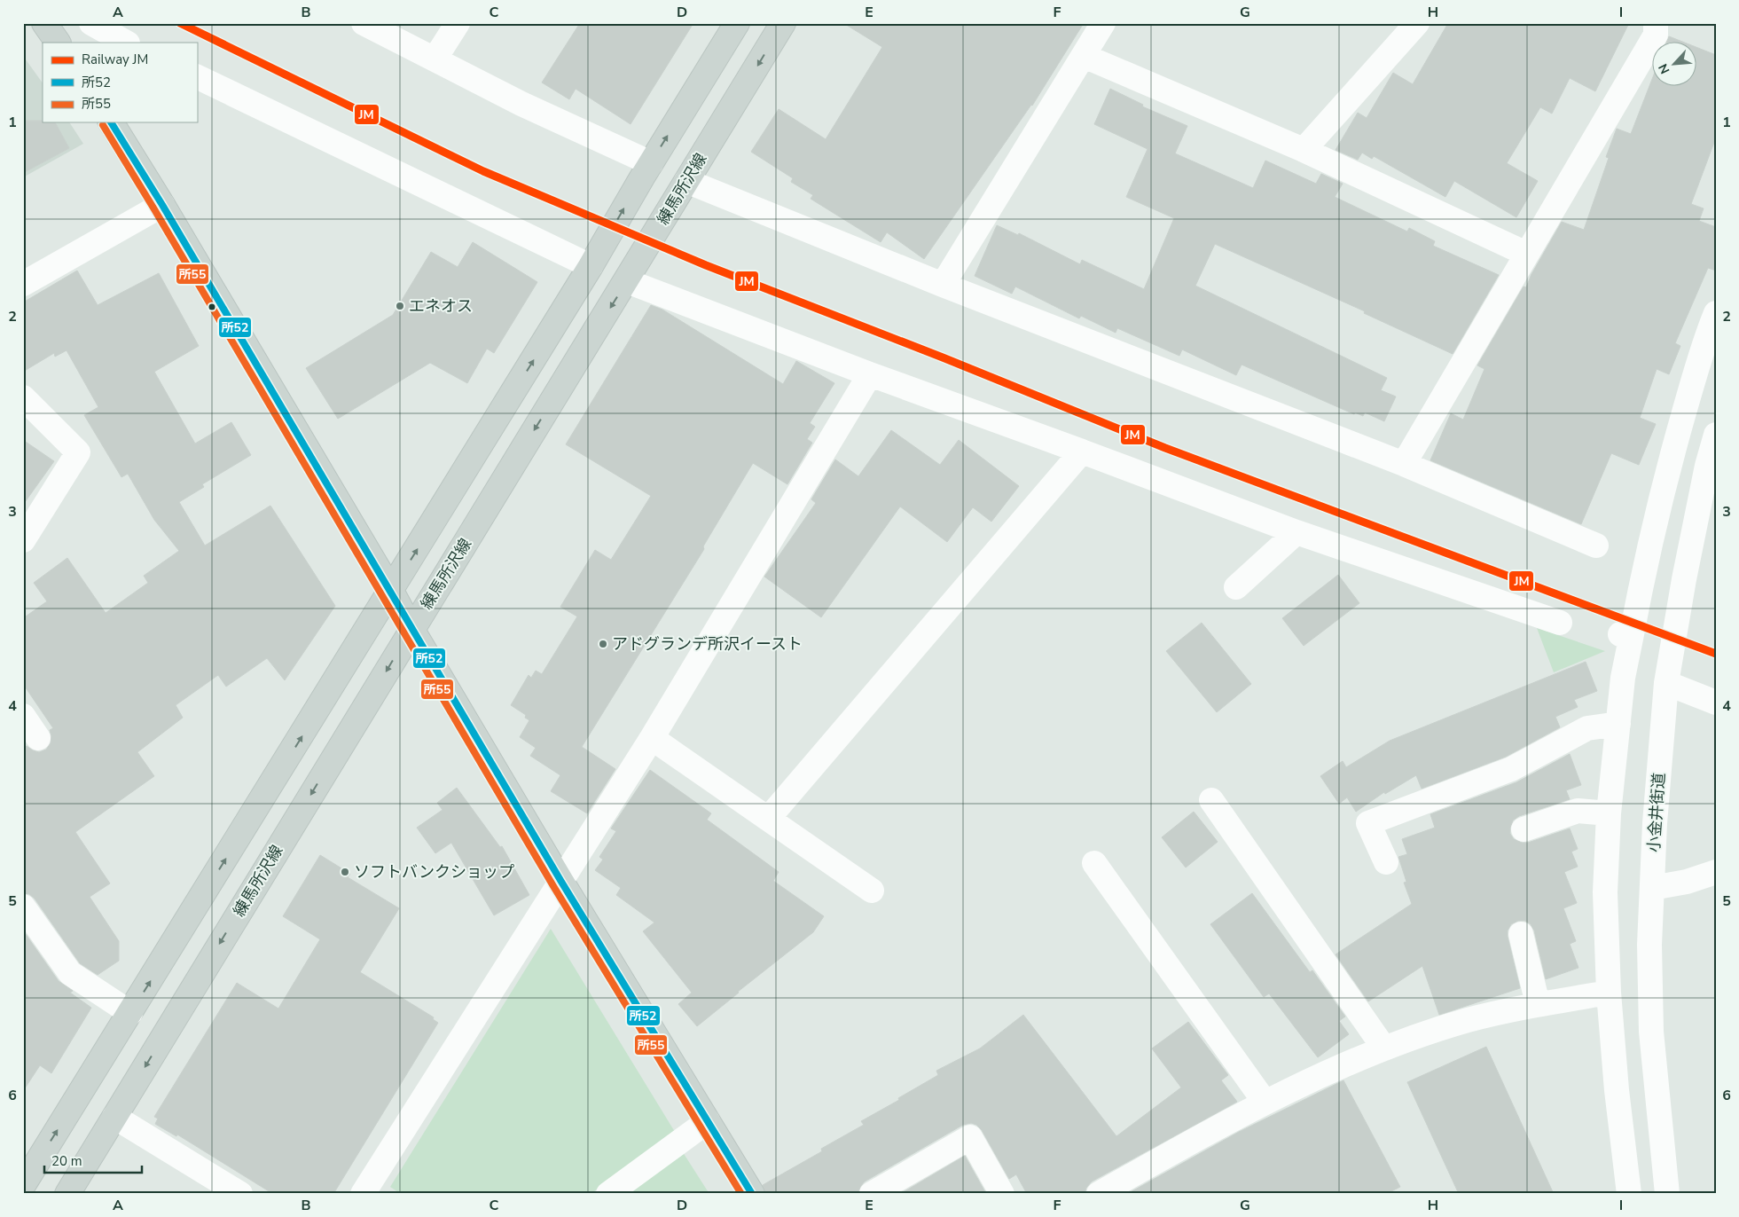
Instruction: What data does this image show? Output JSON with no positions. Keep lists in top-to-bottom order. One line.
{"streets":{"main road":["練馬所沢線"],"street":["小金井街道"]},"places":["エネオス","アドグランデ所沢イースト","ソフトバンクショップ"],"lines":["rail line JM","transit line 所52","transit line 所55"],"legend":["Railway JM","所52","所55"],"scale_bar":"20 m","north":"bottom left","grid":{"columns":["A","B","C","D","E","F","G","H","I"],"rows":["1","2","3","4","5","6"]}}
